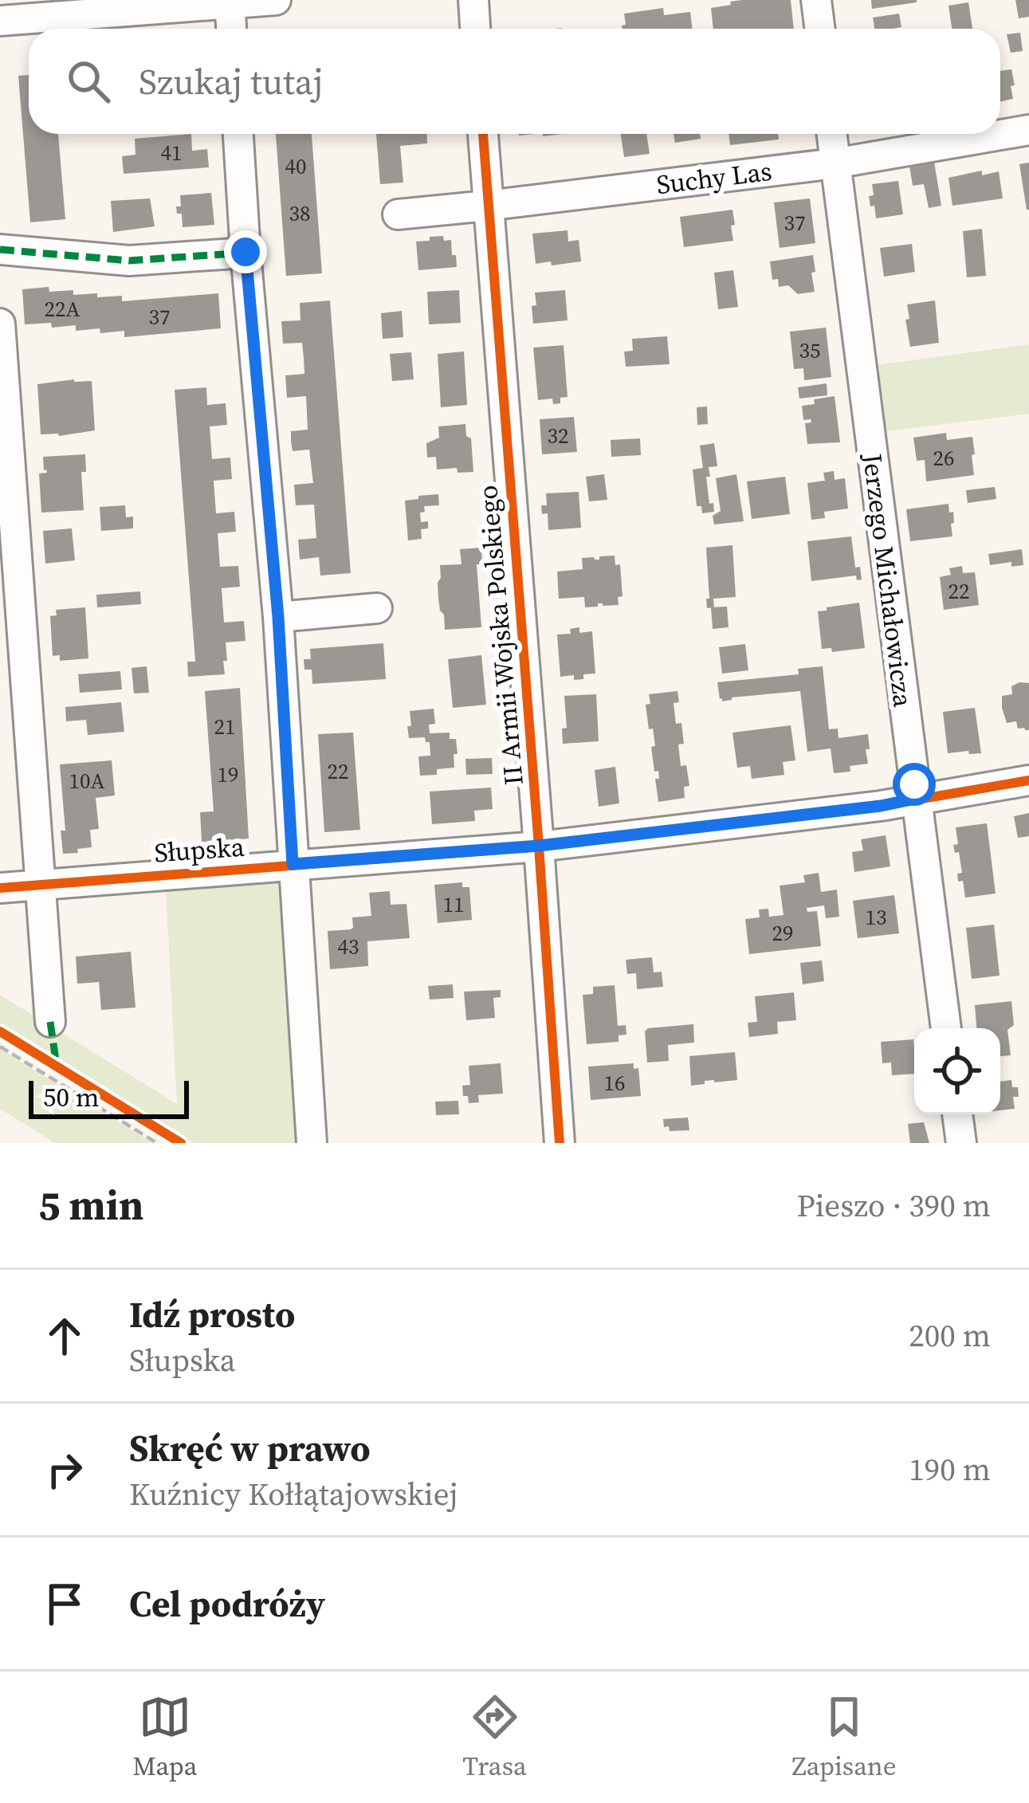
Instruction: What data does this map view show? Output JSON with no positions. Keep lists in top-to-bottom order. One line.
{"streets":{"street":["Suchy Las","Jerzego Michałowicza","II Armii Wojska Polskiego","Słupska"]},"crossings":[["Suchy Las","Jerzego Michałowicza"],["Suchy Las","II Armii Wojska Polskiego"],["Jerzego Michałowicza","Słupska"],["II Armii Wojska Polskiego","Słupska"]],"house_numbers":["41","40","38","37","22A","37","35","32","26","22","21","22","19","10A","11","13","29","43","16"],"scale_bar":"50 m","page":{"search":"Szukaj tutaj","scale":"50 m","heading":["5 min","Pieszo · 390 m"],"list":[["Idź prosto","Słupska","200 m"],["Skręć w prawo","Kuźnicy Kołłątajowskiej","190 m"],"Cel podróży"],"nav":["Mapa","Trasa","Zapisane"]}}
